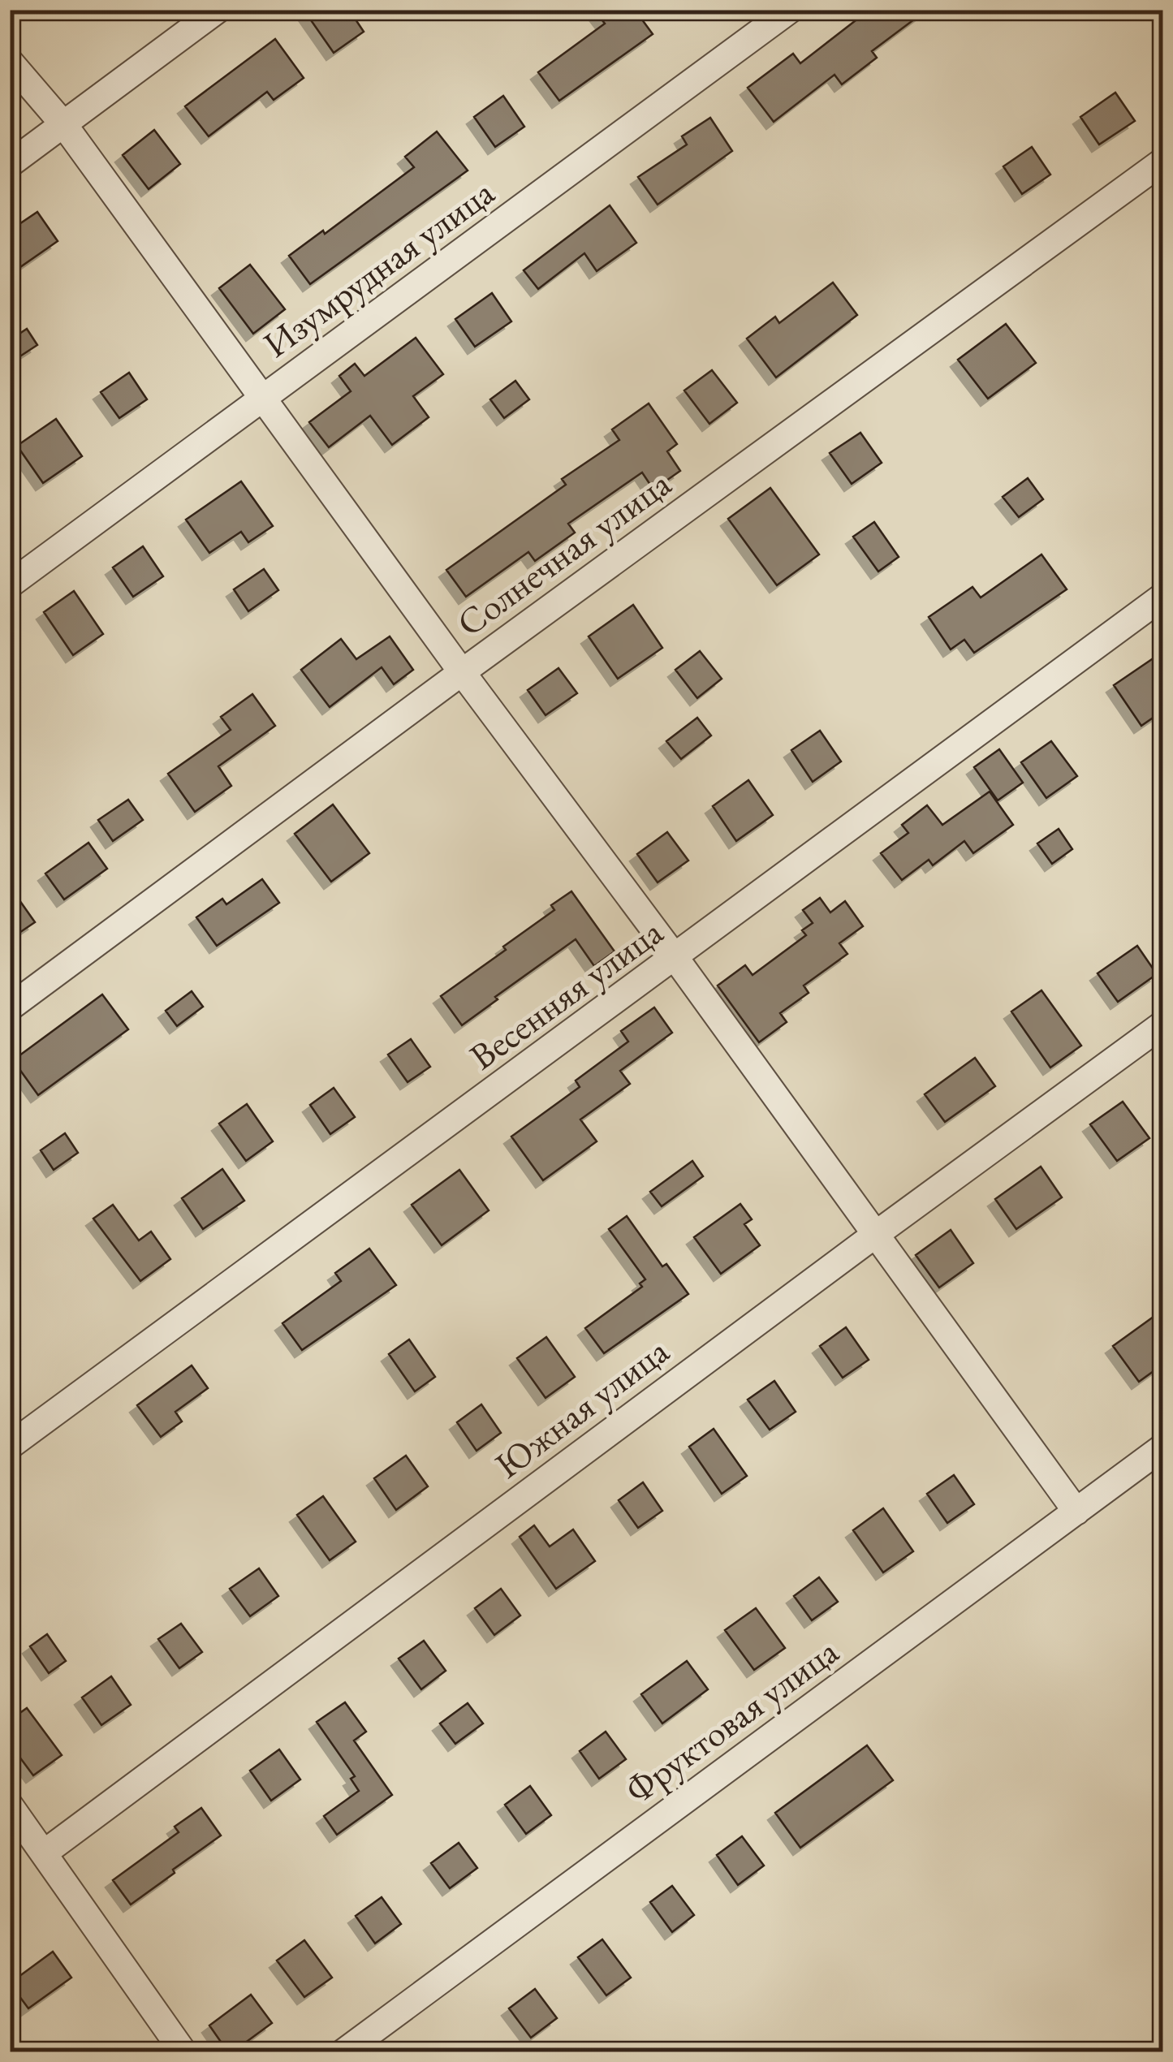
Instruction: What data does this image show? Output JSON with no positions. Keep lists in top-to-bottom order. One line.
{"streets":{"street":["Изумрудная улица","Солнечная улица","Весенняя улица","Южная улица","Фруктовая улица"]}}
